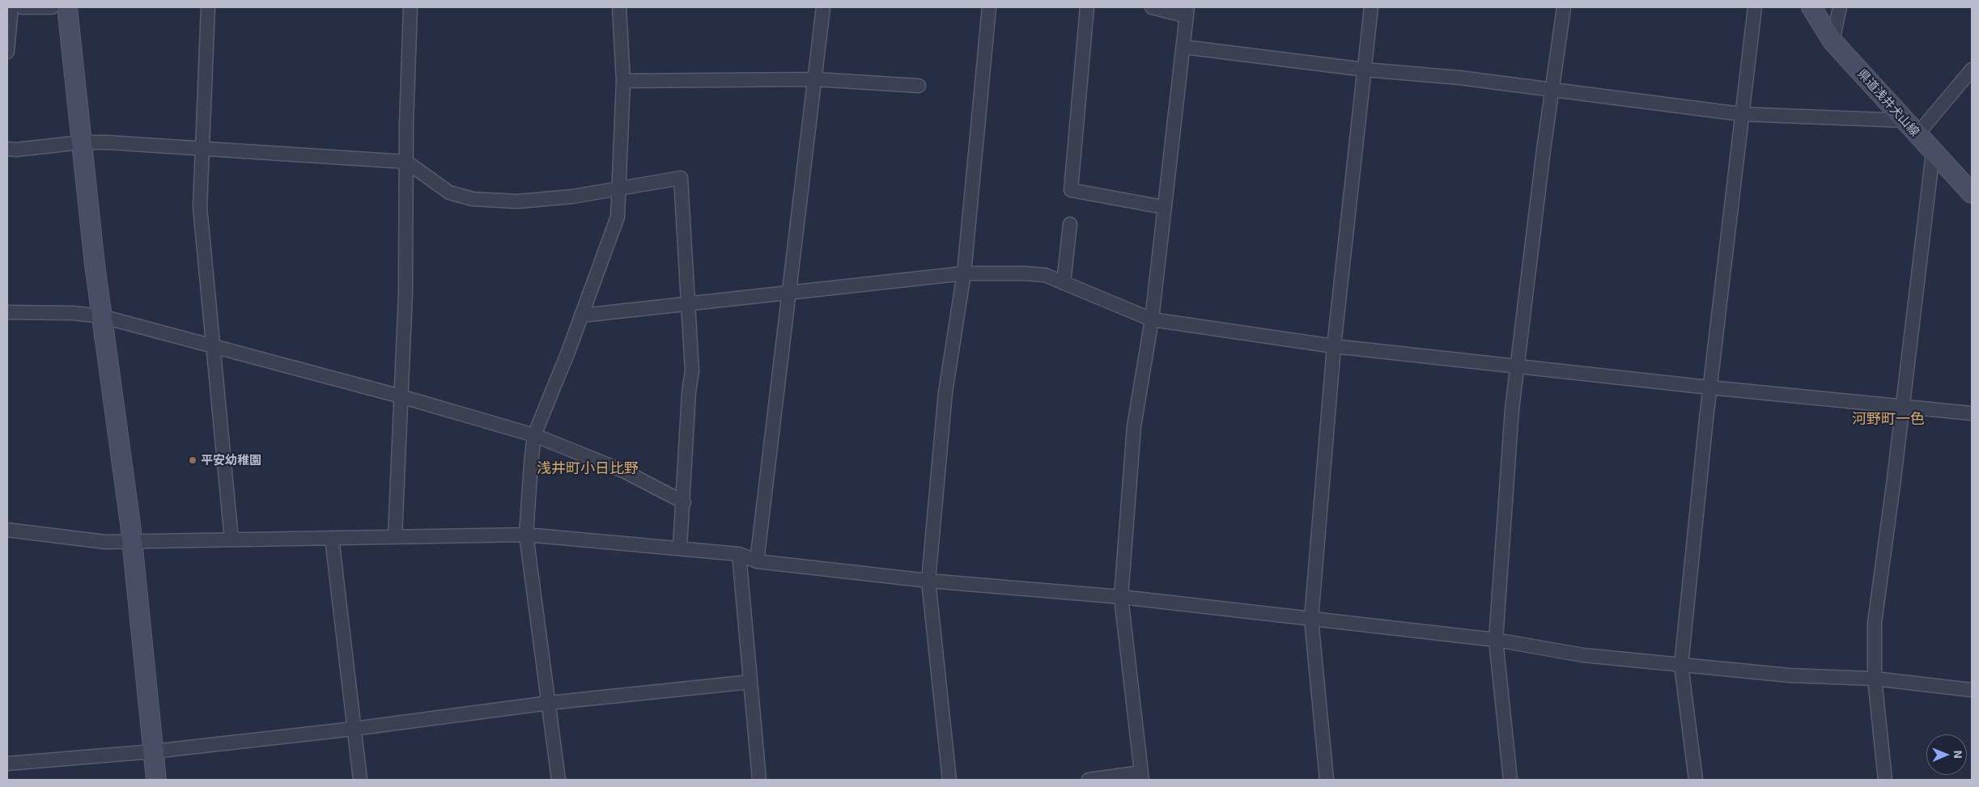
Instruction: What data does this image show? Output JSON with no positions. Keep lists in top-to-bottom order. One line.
{"streets":{"street":["県道浅井犬山線"]},"districts":["河野町一色","浅井町小日比野"],"places":["平安幼稚園"],"north":"right"}
